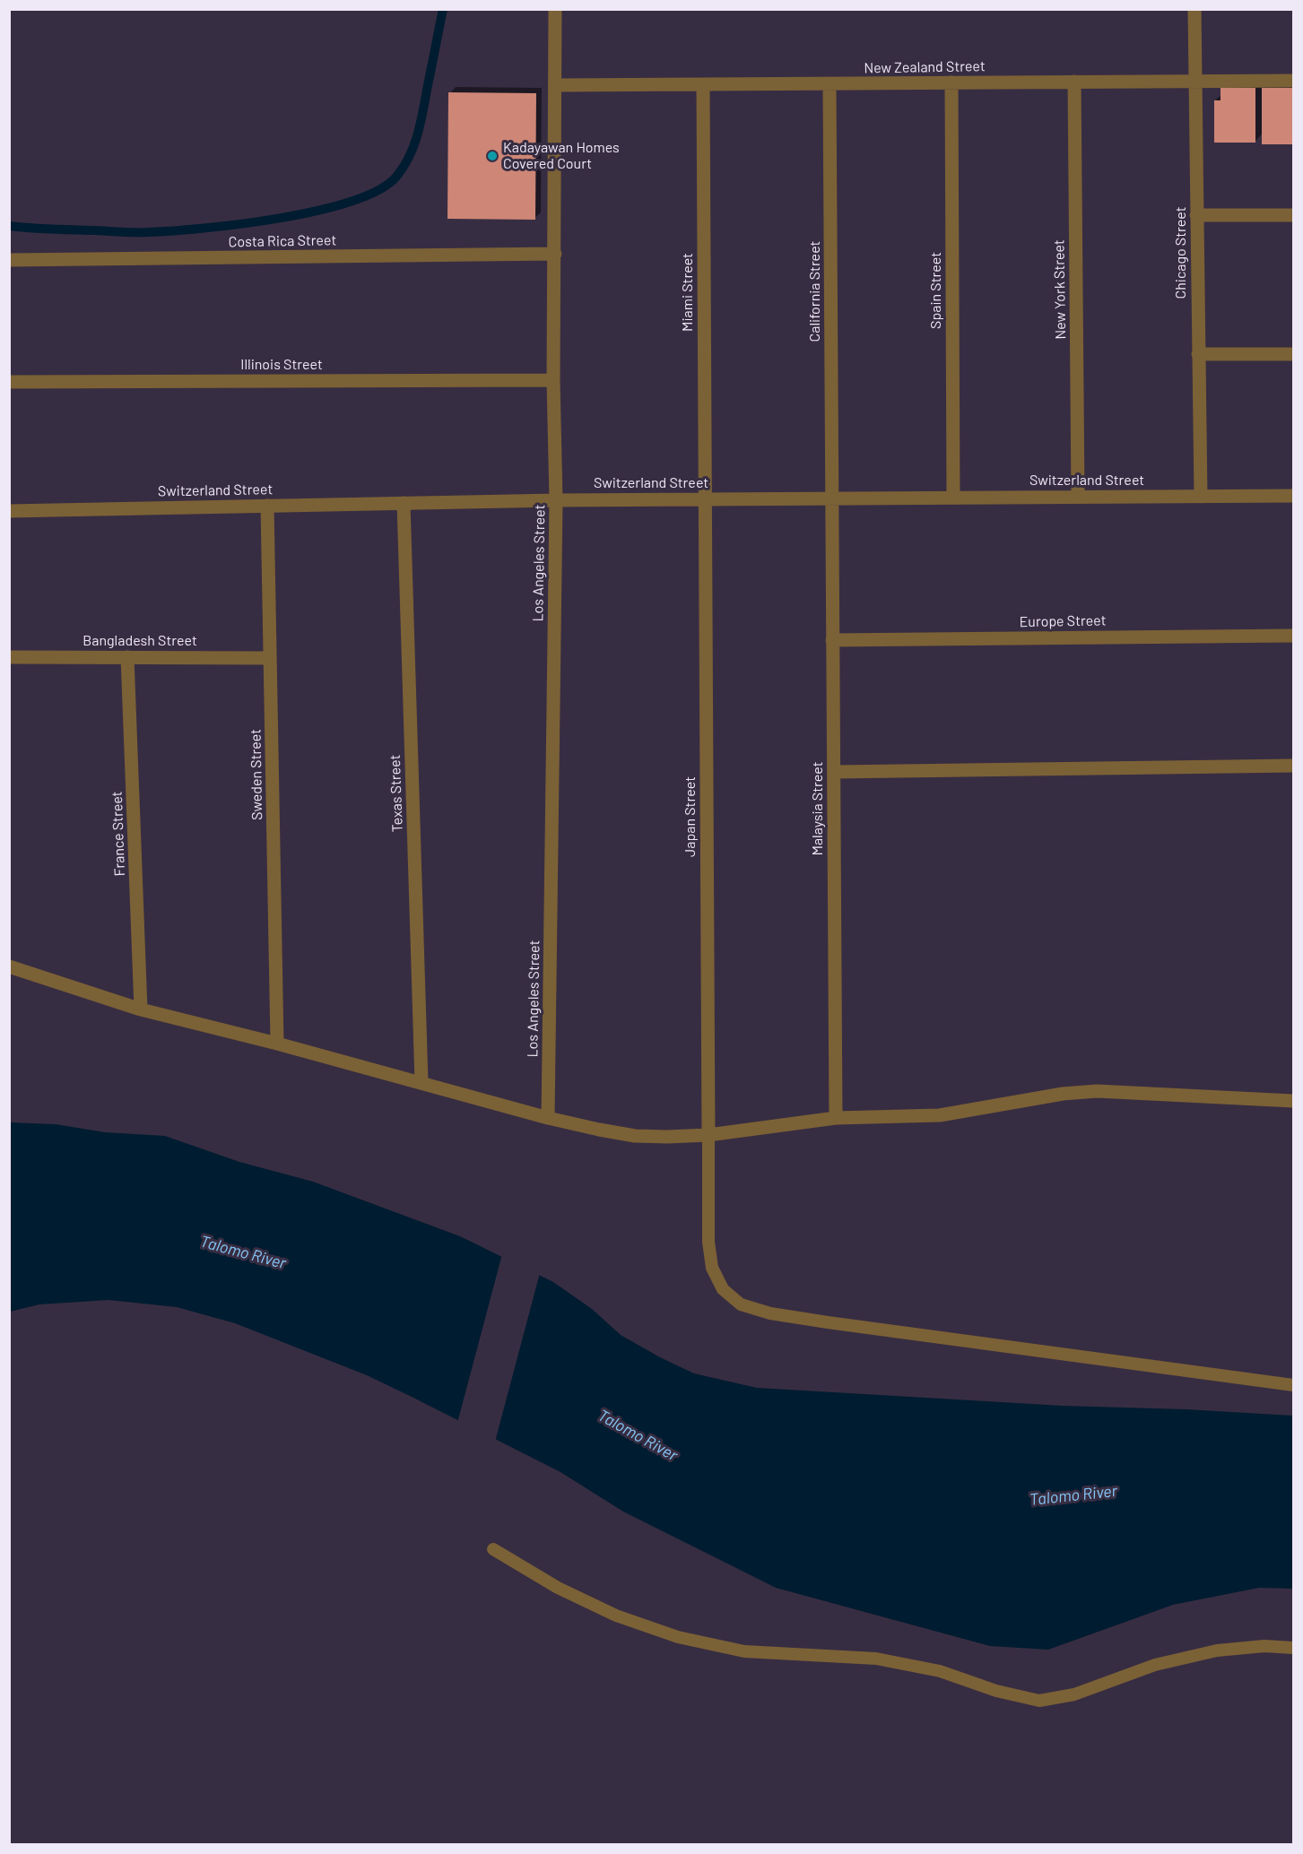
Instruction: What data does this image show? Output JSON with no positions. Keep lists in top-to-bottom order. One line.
{"streets":{"street":["New Zealand Street","Costa Rica Street","Chicago Street","New York Street","Spain Street","California Street","Miami Street","Illinois Street","Switzerland Street","Los Angeles Street","Europe Street","Bangladesh Street","Sweden Street","Texas Street","Malaysia Street","Japan Street","France Street"]},"crossings":[["New Zealand Street","Chicago Street"],["New Zealand Street","New York Street"],["New Zealand Street","Spain Street"],["New Zealand Street","California Street"],["New Zealand Street","Miami Street"],["New Zealand Street","Los Angeles Street"],["Costa Rica Street","Los Angeles Street"],["Chicago Street","Switzerland Street"],["New York Street","Switzerland Street"],["Spain Street","Switzerland Street"],["California Street","Switzerland Street"],["California Street","Malaysia Street"],["Miami Street","Switzerland Street"],["Miami Street","Japan Street"],["Illinois Street","Los Angeles Street"],["Switzerland Street","Los Angeles Street"],["Switzerland Street","Sweden Street"],["Switzerland Street","Texas Street"],["Switzerland Street","Malaysia Street"],["Switzerland Street","Japan Street"],["Europe Street","Malaysia Street"],["Bangladesh Street","Sweden Street"],["Bangladesh Street","France Street"]],"water":["Talomo River"],"places":["Kadayawan Homes Covered Court"]}
